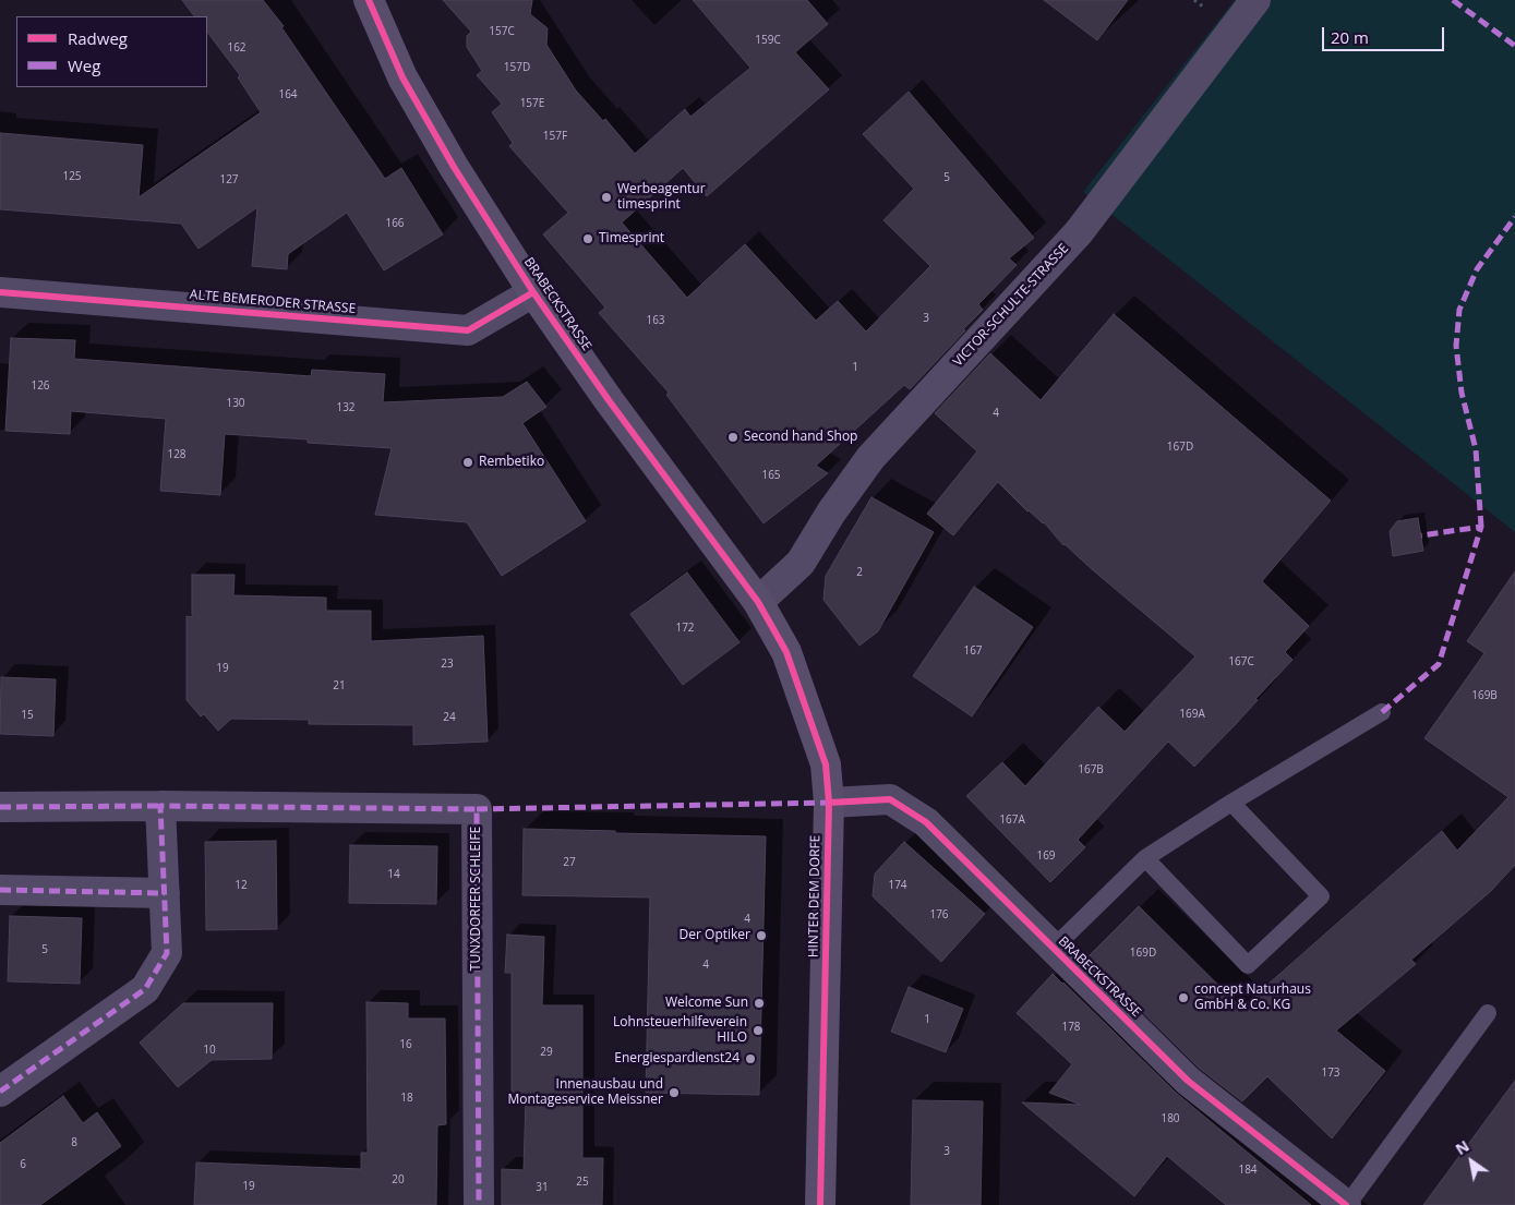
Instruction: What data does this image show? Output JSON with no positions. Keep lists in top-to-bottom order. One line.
{"streets":{"main road":["BRABECKSTRASSE","HINTER DEM DORFE"],"street":["ALTE BEMERODER STRASSE","VICTOR-SCHULTE-STRASSE","TUNXDORFER SCHLEIFE"]},"crossings":[["ALTE BEMERODER STRASSE","BRABECKSTRASSE"],["BRABECKSTRASSE","VICTOR-SCHULTE-STRASSE"],["BRABECKSTRASSE","HINTER DEM DORFE"],["VICTOR-SCHULTE-STRASSE","HINTER DEM DORFE"]],"places":["Werbeagentur timesprint","Timesprint","Second hand Shop","Rembetiko","Der Optiker","concept Naturhaus GmbH & Co. KG","Welcome Sun","Lohnsteuerhilfeverein HILO","Energiespardienst24","Innenausbau und Montageservice Meissner"],"house_numbers":["157C","159C","162","157D","164","157E","157F","125","5","127","166","3","163","1","126","130","132","4","167D","128","165","2","172","167","167C","23","19","21","169B","169A","15","24","167B","167A","169","27","14","12","174","176","4","5","169D","4","1","178","16","10","29","173","18","180","8","3","6","184","20","25","19","31"],"legend":["Radweg","Weg"],"scale_bar":"20 m","north":"top left"}
